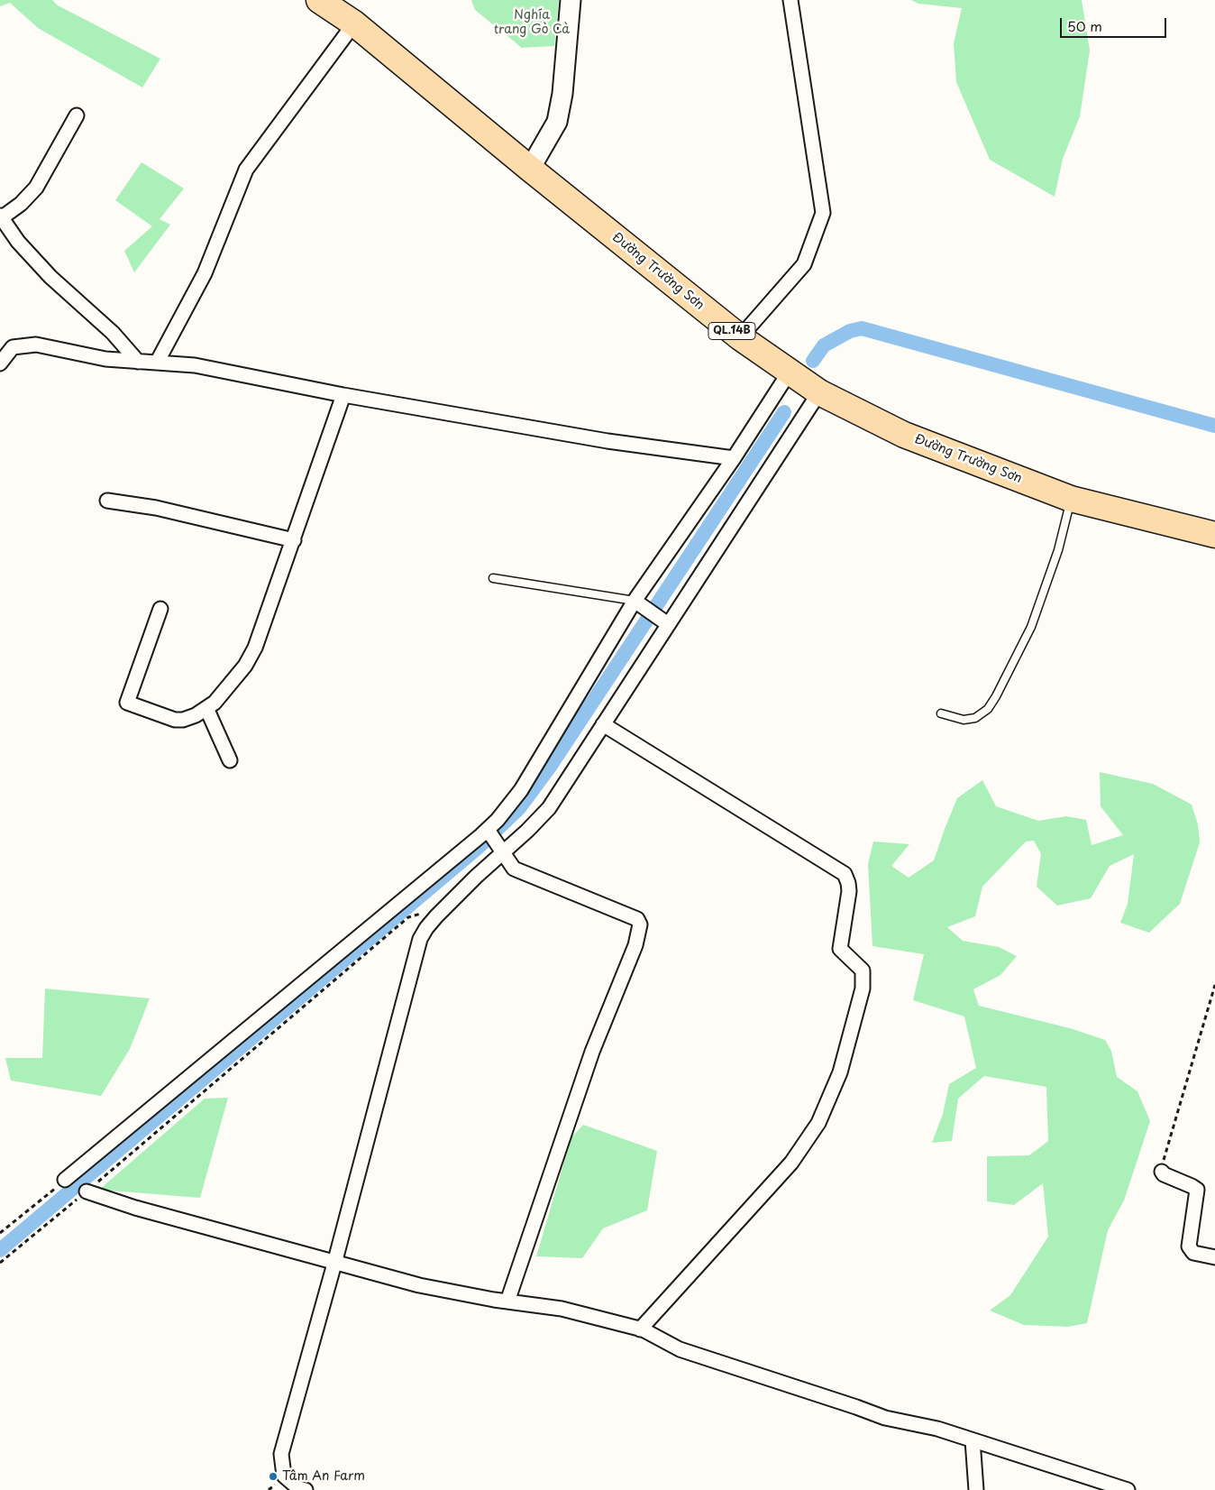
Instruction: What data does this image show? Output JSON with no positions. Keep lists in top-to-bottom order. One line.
{"streets":{"highway":["Đường Trường Sơn","QL.14B"]},"parks":["Nghĩa trang Gò Cà"],"places":["Tâm An Farm"],"scale_bar":"50 m"}
